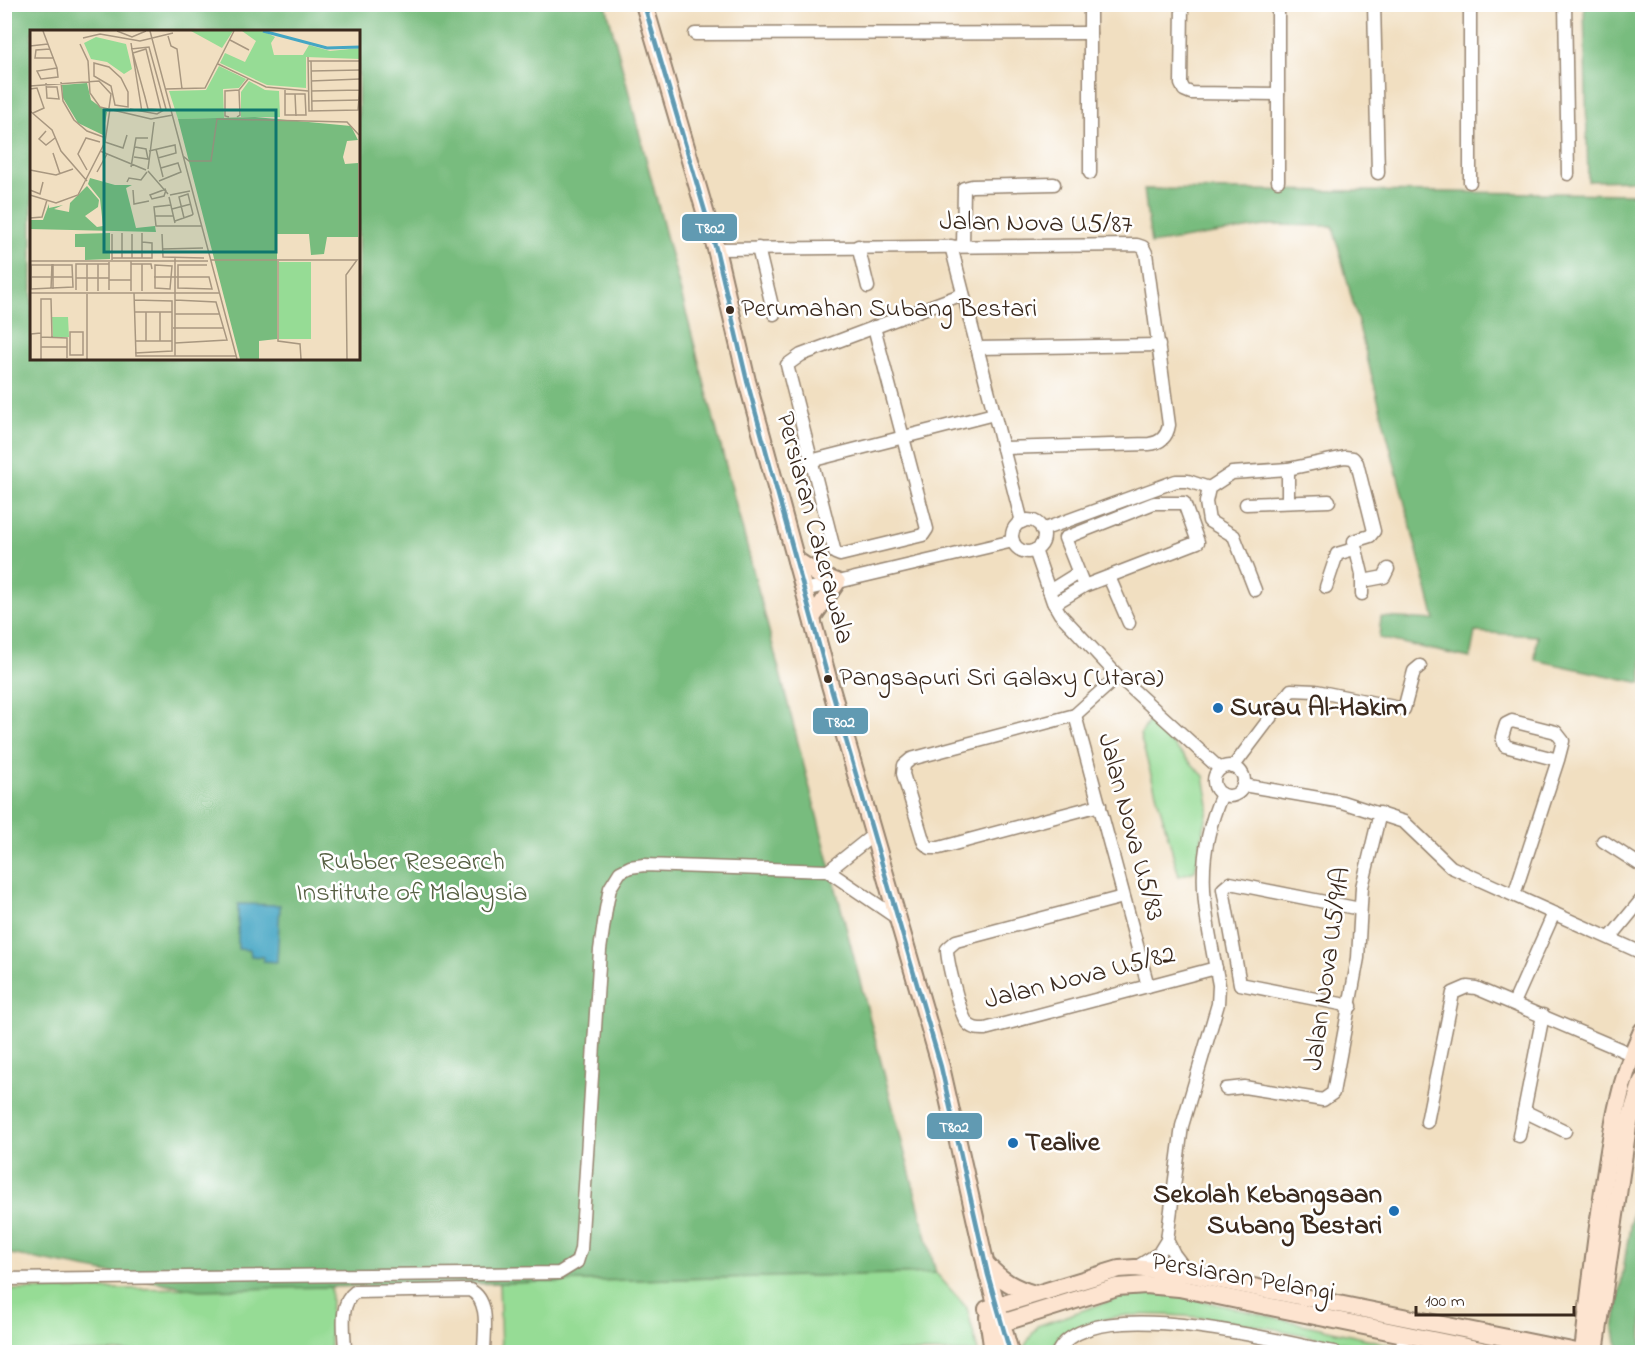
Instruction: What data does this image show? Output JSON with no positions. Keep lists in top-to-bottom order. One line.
{"streets":{"street":["Jalan Nova U5/87","Persiaran Cakerawala","Jalan Nova U5/83","Jalan Nova U5/91A","Jalan Nova U5/82","Persiaran Pelangi"]},"crossings":[["Jalan Nova U5/87","Persiaran Cakerawala"],["Persiaran Cakerawala","Persiaran Pelangi"],["Jalan Nova U5/83","Jalan Nova U5/82"]],"parks":["Rubber Research Institute of Malaysia"],"places":["Perumahan Subang Bestari","Pangsapuri Sri Galaxy (Utara)","Surau Al-Hakim","Tealive","Sekolah Kebangsaan Subang Bestari"],"lines":["transit line T802"],"scale_bar":"100 m"}
